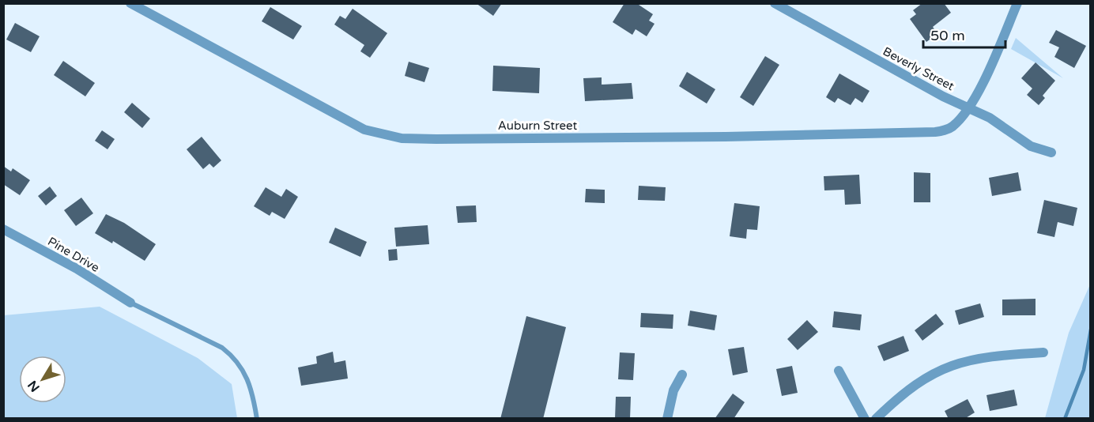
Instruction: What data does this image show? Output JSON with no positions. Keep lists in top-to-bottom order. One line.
{"streets":{"street":["Beverly Street","Auburn Street","Pine Drive"]},"crossings":[["Beverly Street","Auburn Street"]],"scale_bar":"50 m","north":"bottom left"}
